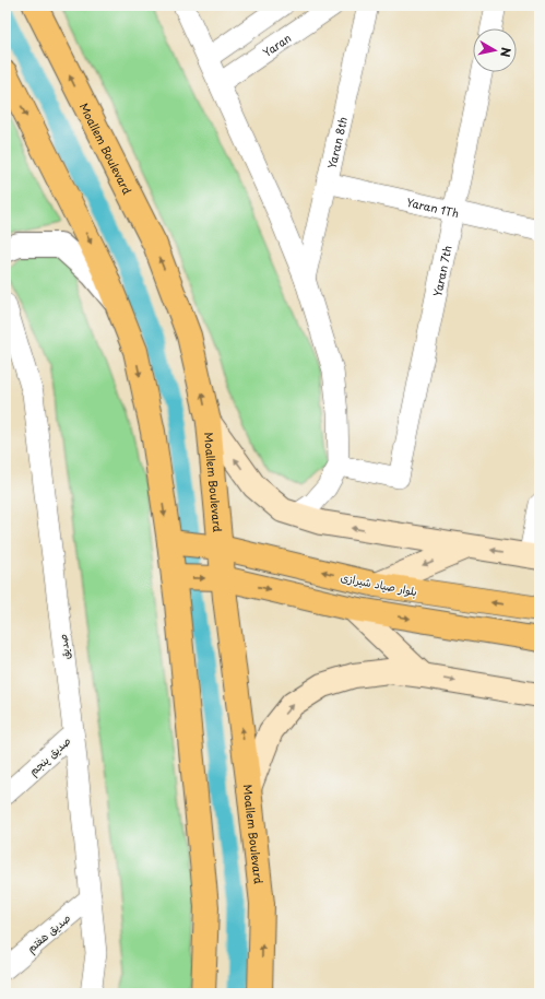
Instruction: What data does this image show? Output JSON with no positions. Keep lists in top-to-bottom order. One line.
{"streets":{"main road":["Moallem Boulevard","بلوار صیاد شیرازی"],"street":["Yaran","Yaran 8th","Yaran 1Th","Yaran 7th","صدیق","صدیق پنجم","صدیق هفتم"]},"crossings":[["Yaran 8th","Yaran 1Th"],["Moallem Boulevard","بلوار صیاد شیرازی"],["Yaran 1Th","Yaran 7th"],["صدیق","صدیق پنجم"],["صدیق","صدیق هفتم"]],"north":"right"}
